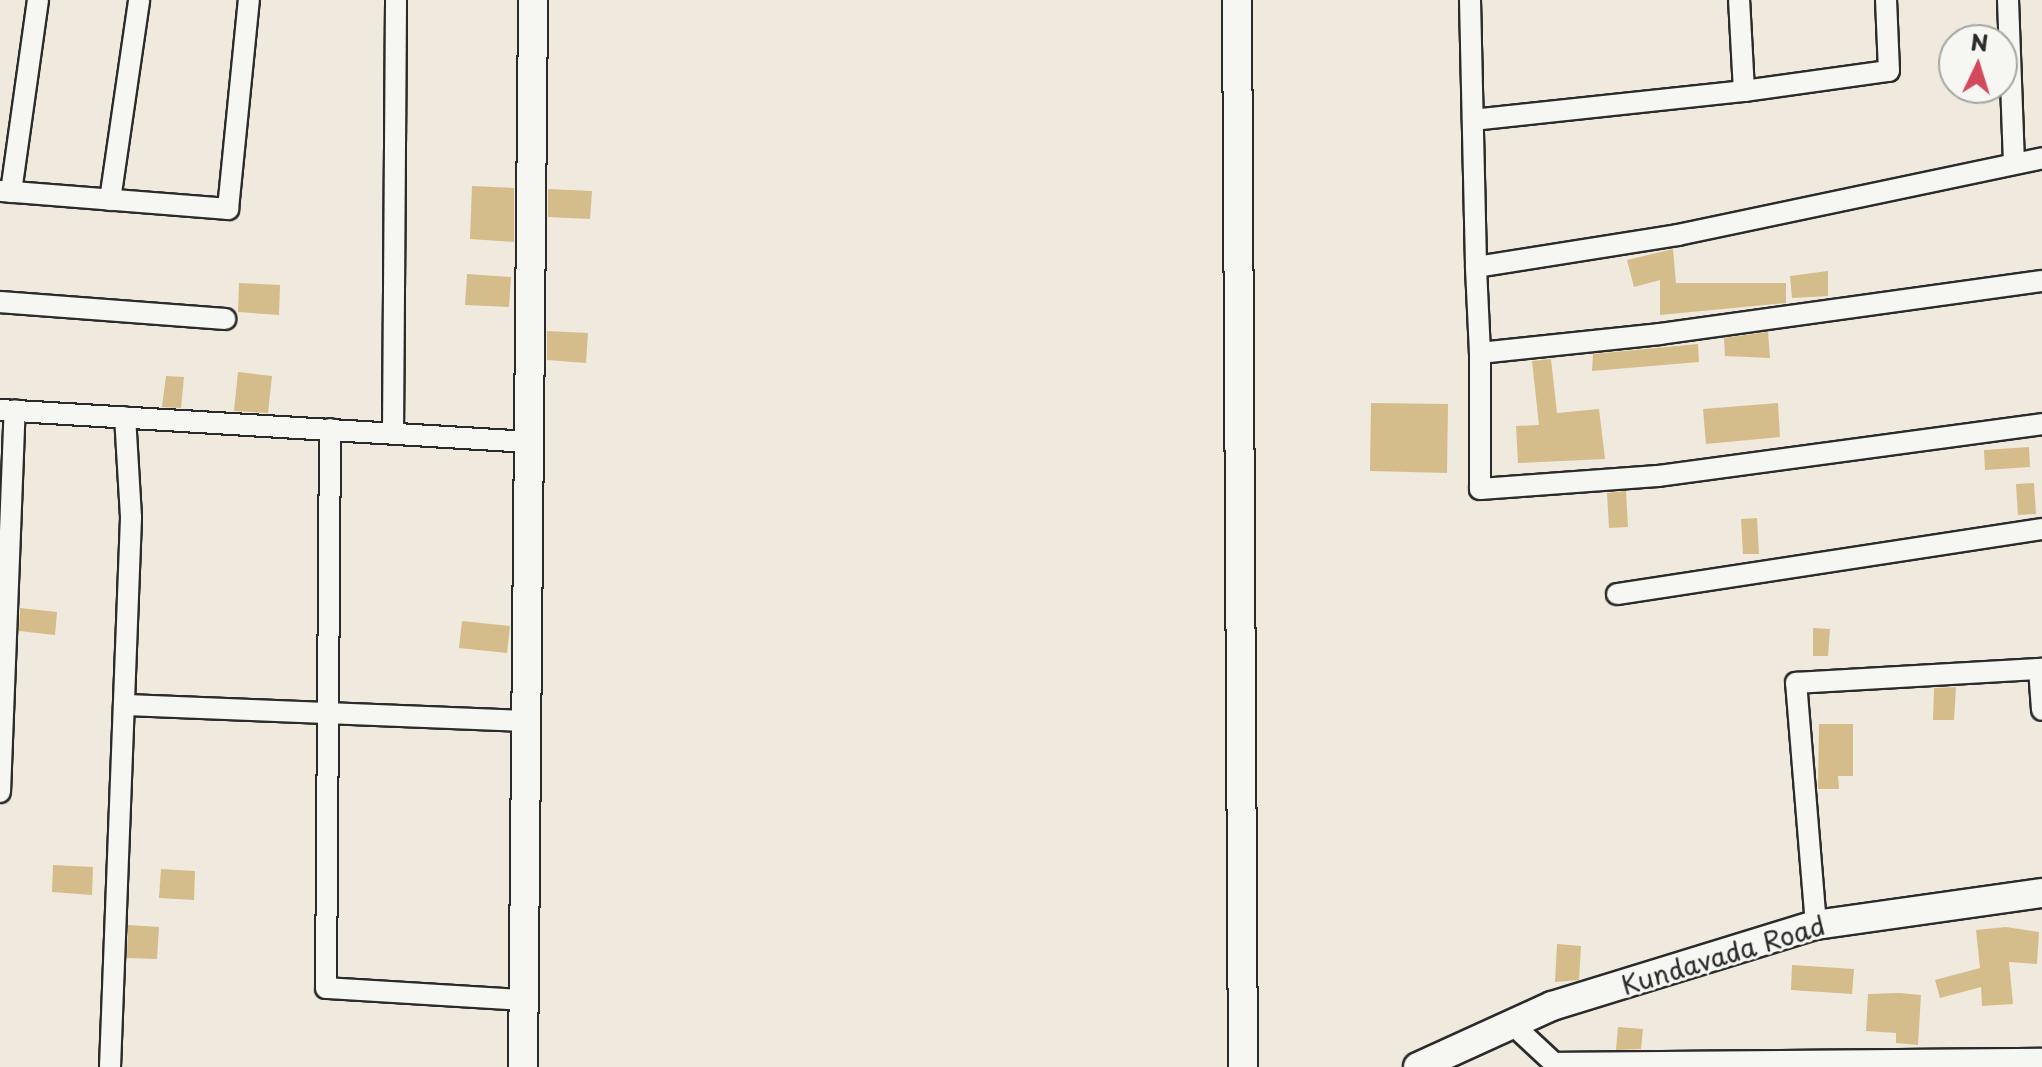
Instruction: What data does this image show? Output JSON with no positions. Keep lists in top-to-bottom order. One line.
{"streets":{"street":["Kundavada Road"]},"north":"top"}
